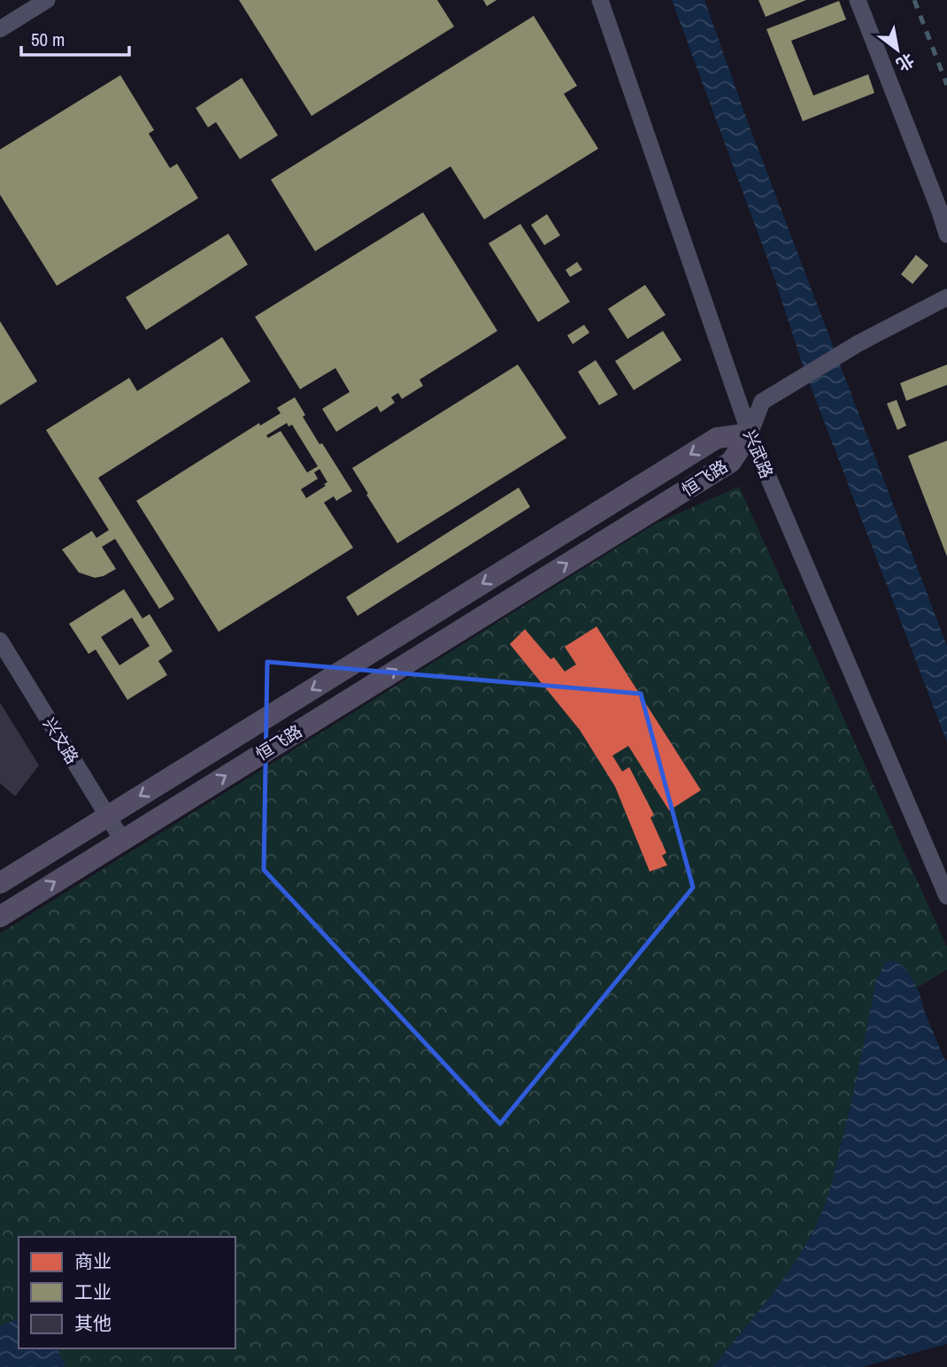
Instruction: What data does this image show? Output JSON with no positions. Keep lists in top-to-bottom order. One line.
{"streets":{"main road":["恒飞路"],"street":["兴武路","兴文路"]},"crossings":[["兴武路","恒飞路"],["恒飞路","兴文路"]],"legend":["商业","工业","其他"],"scale_bar":"50 m","north":"bottom right"}
